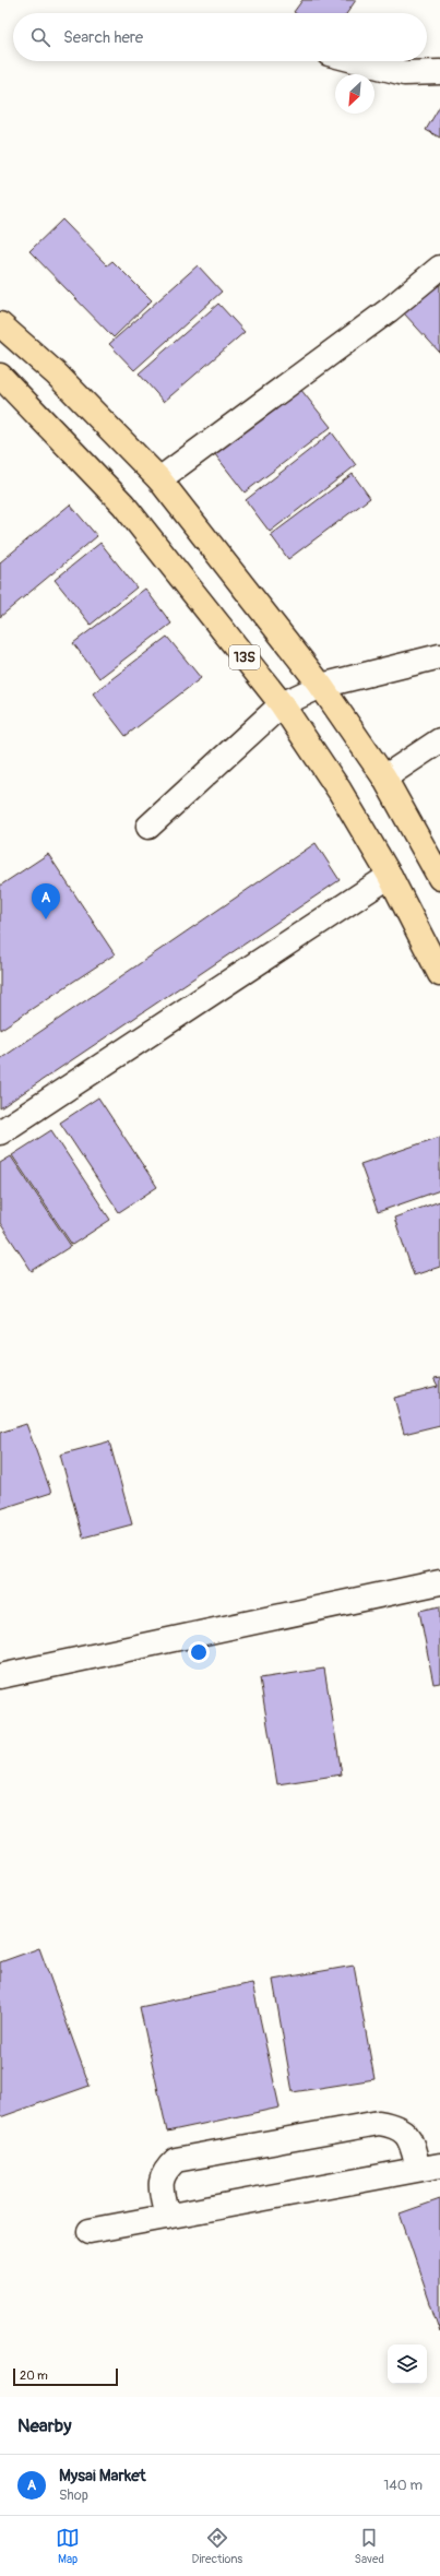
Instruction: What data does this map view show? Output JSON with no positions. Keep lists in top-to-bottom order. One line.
{"streets":{"highway":["13S"]},"scale_bar":"20 m","north":"bottom left","page":{"search":"Search here","pins":"A","scale":"20 m","heading":"Nearby","list":[{"mark":"A","name":"Mysai Market","note":"Shop","value":"140 m"}],"nav":["Map","Directions","Saved"]}}
